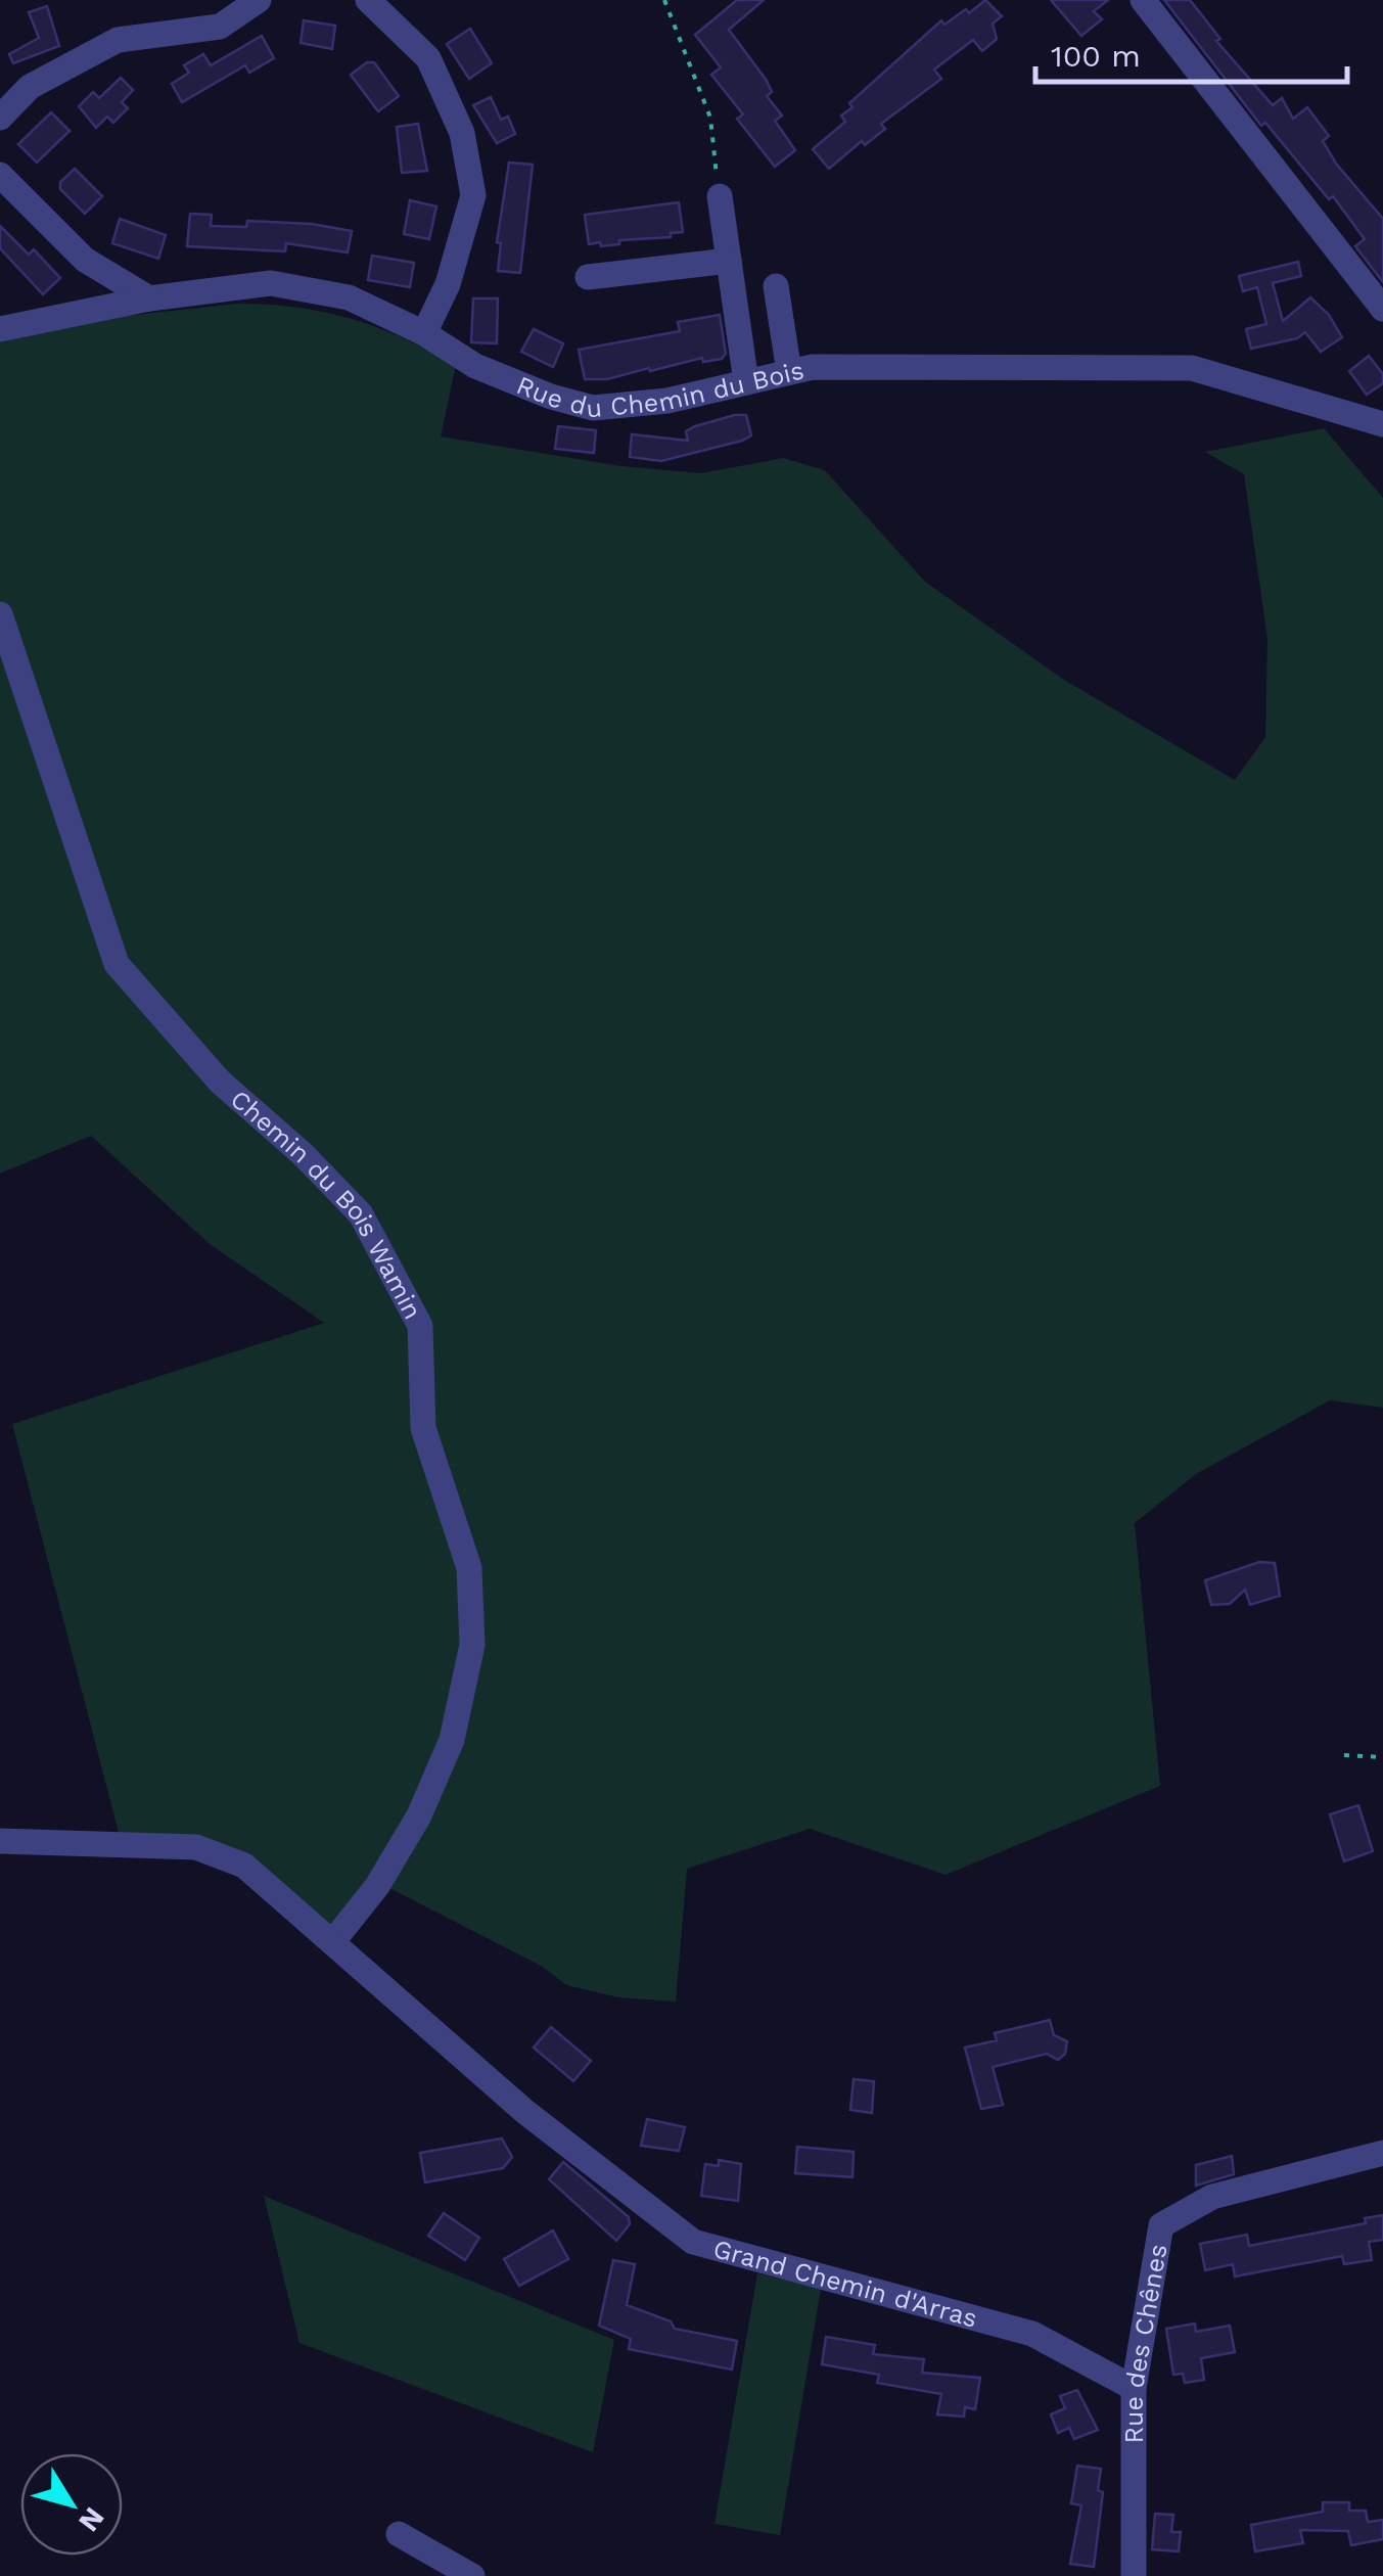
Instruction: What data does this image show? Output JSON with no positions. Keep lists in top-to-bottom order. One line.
{"streets":{"street":["Rue du Chemin du Bois","Chemin du Bois Wamin","Grand Chemin d'Arras","Rue des Chênes"]},"crossings":[["Chemin du Bois Wamin","Grand Chemin d'Arras"],["Grand Chemin d'Arras","Rue des Chênes"]],"scale_bar":"100 m","north":"bottom right"}
